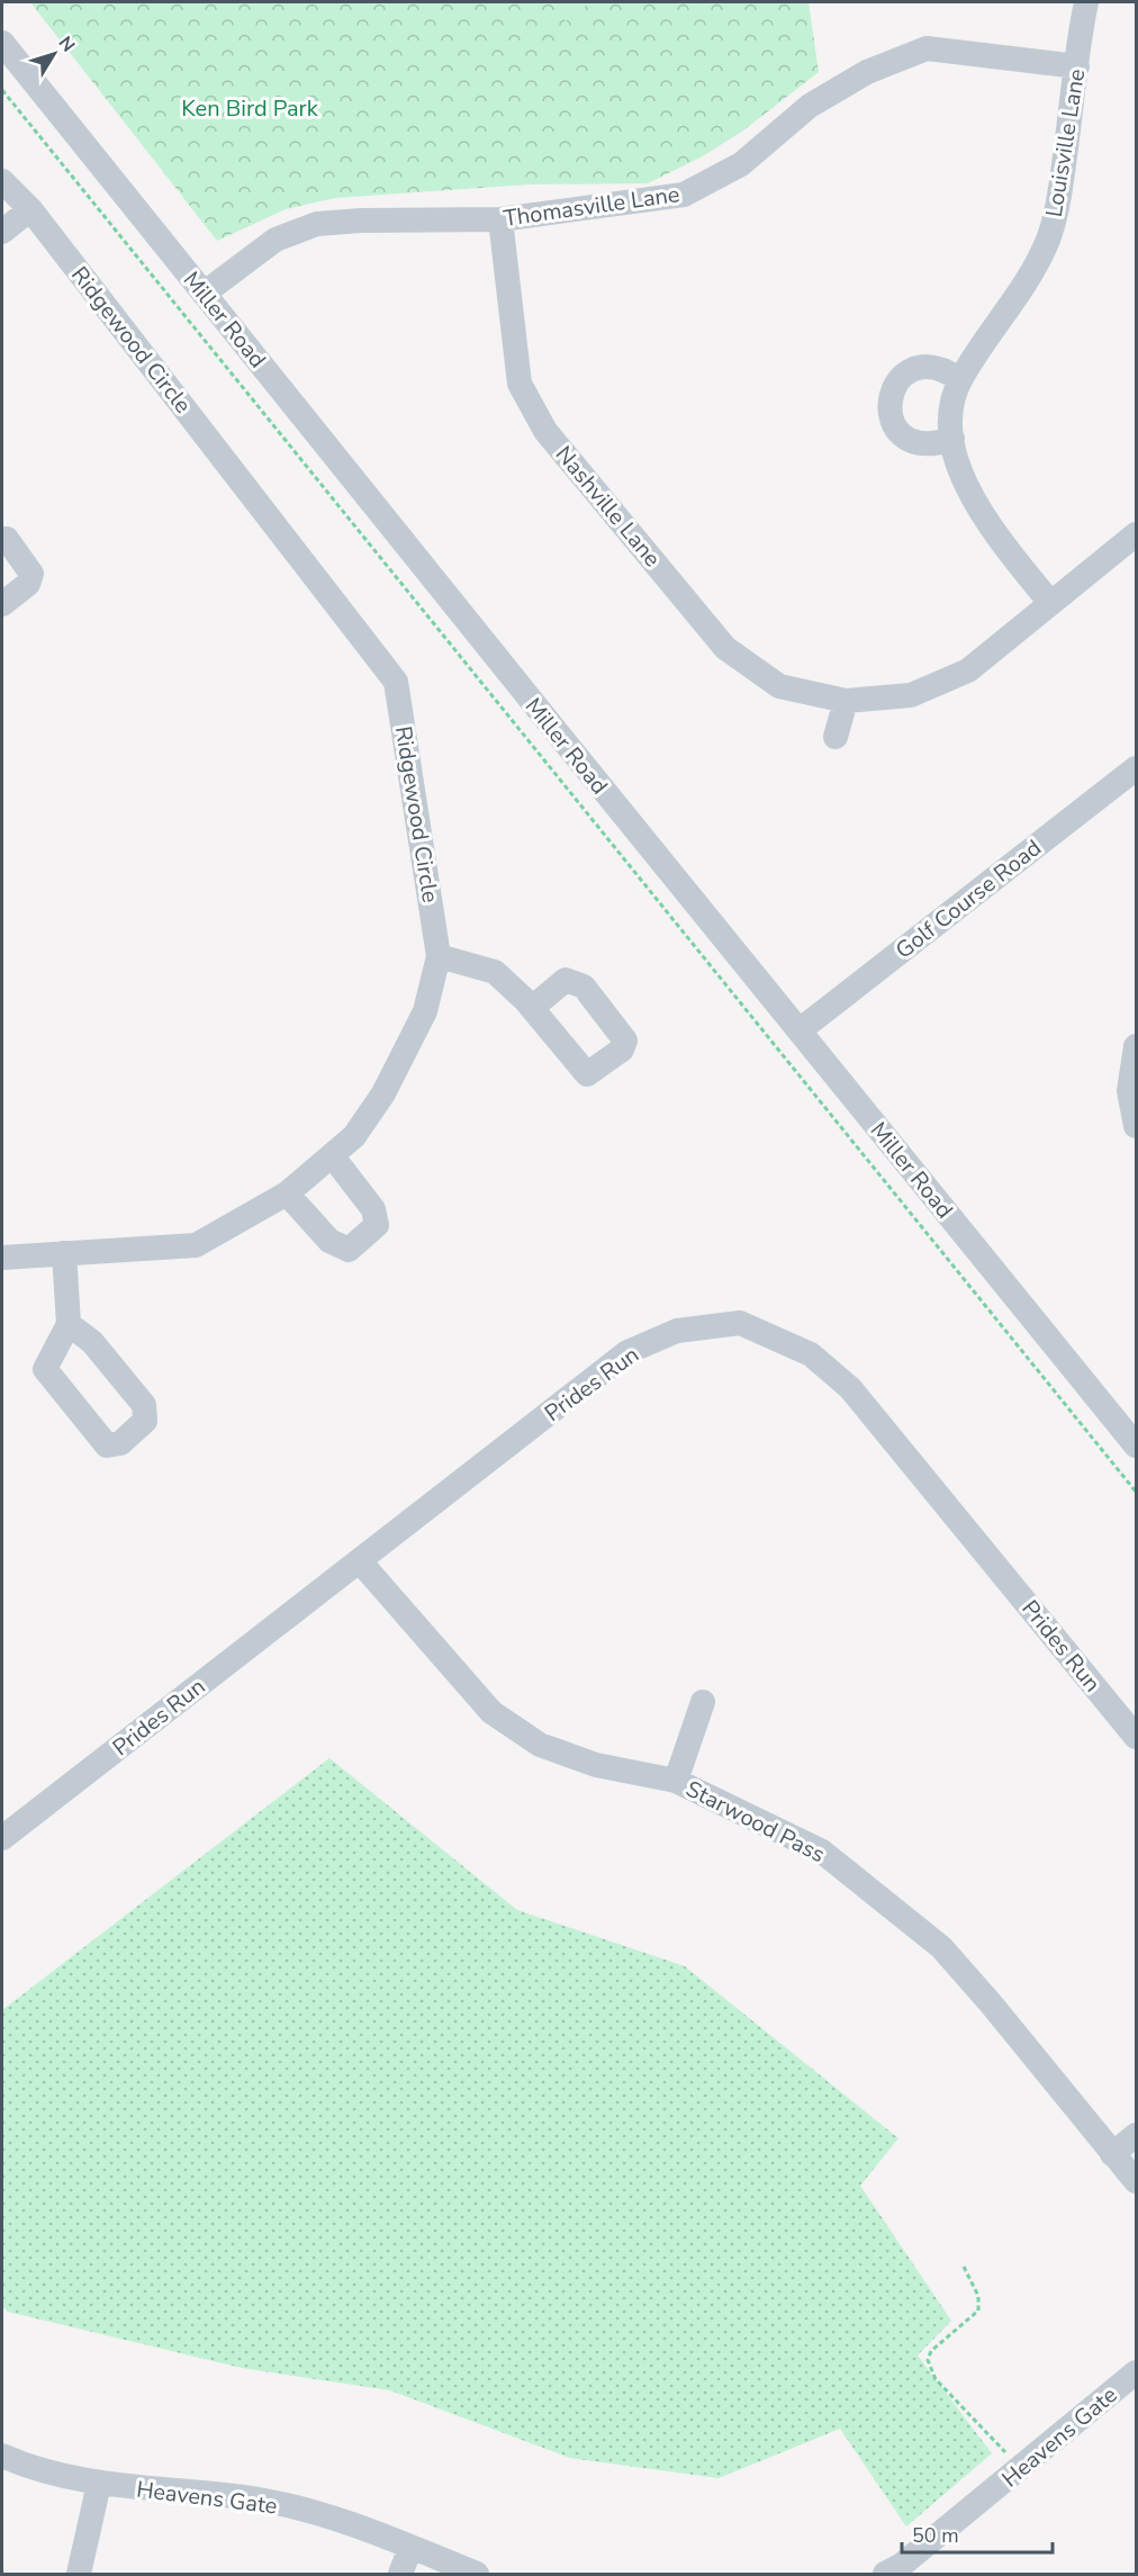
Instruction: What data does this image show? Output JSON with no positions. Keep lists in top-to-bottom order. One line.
{"streets":{"street":["Louisville Lane","Thomasville Lane","Miller Road","Ridgewood Circle","Nashville Lane","Golf Course Road","Prides Run","Starwood Pass","Heavens Gate"]},"crossings":[["Louisville Lane","Thomasville Lane"],["Louisville Lane","Nashville Lane"],["Thomasville Lane","Miller Road"],["Thomasville Lane","Nashville Lane"],["Miller Road","Golf Course Road"],["Prides Run","Starwood Pass"]],"parks":["Ken Bird Park"],"scale_bar":"50 m","north":"top right"}
